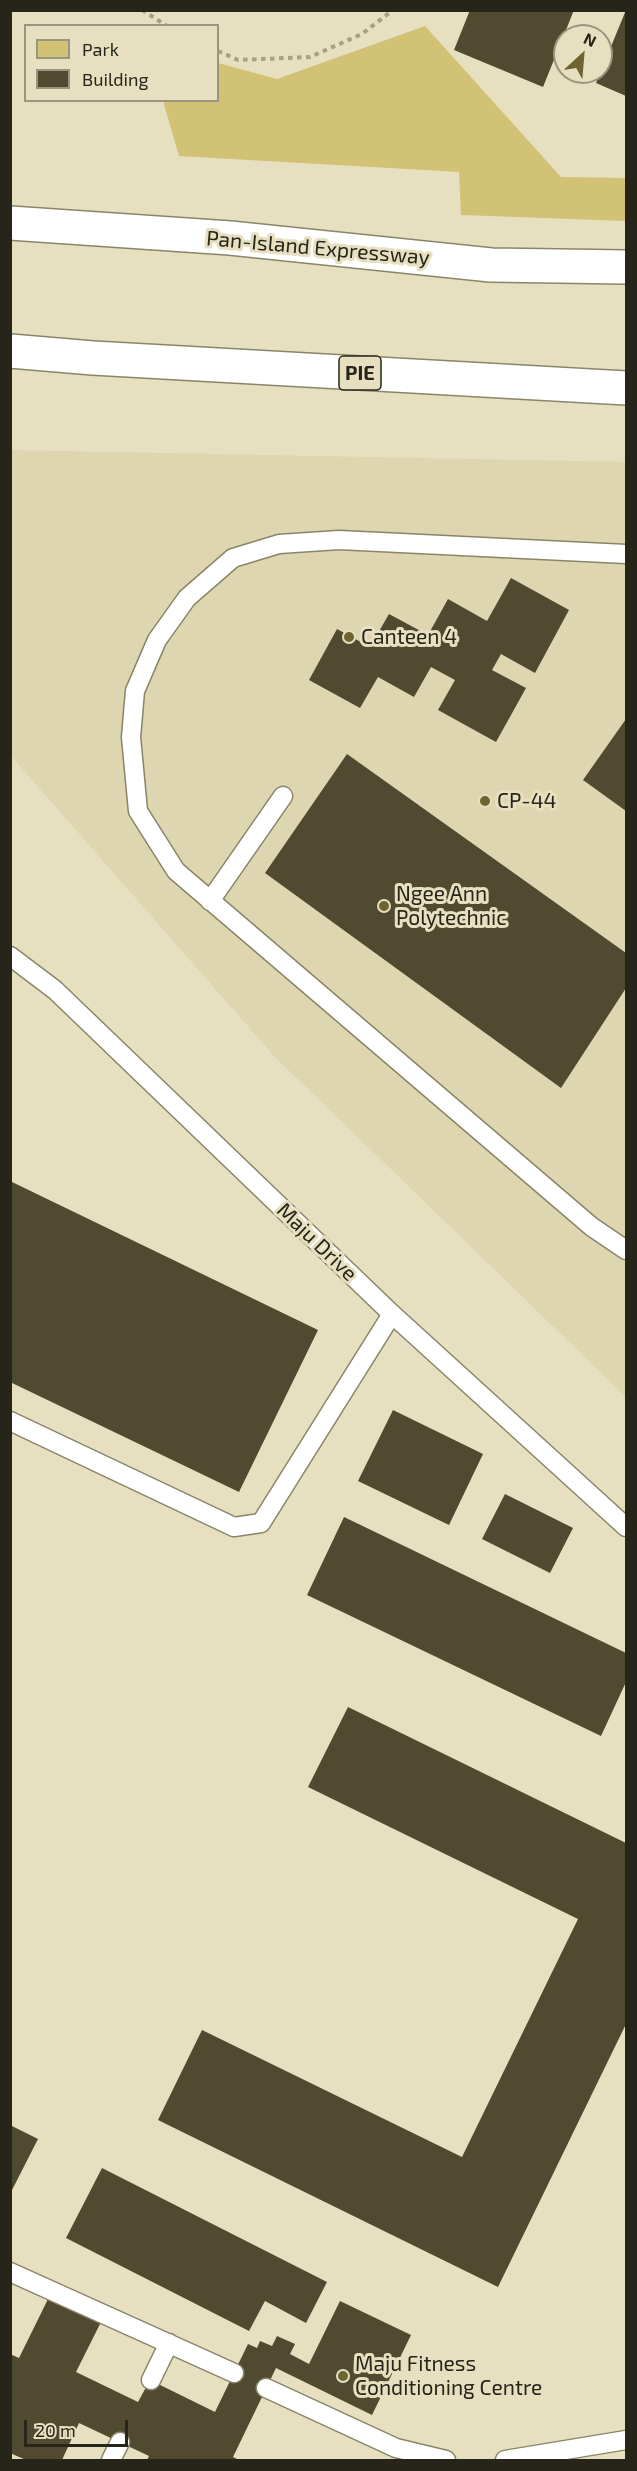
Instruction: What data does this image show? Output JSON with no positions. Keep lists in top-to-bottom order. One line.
{"streets":{"highway":["Pan-Island Expressway","PIE"],"lane":["Maju Drive"]},"places":["Canteen 4","CP-44","Ngee Ann Polytechnic","Maju Fitness Conditioning Centre"],"legend":["Park","Building"],"scale_bar":"20 m","north":"top right"}
